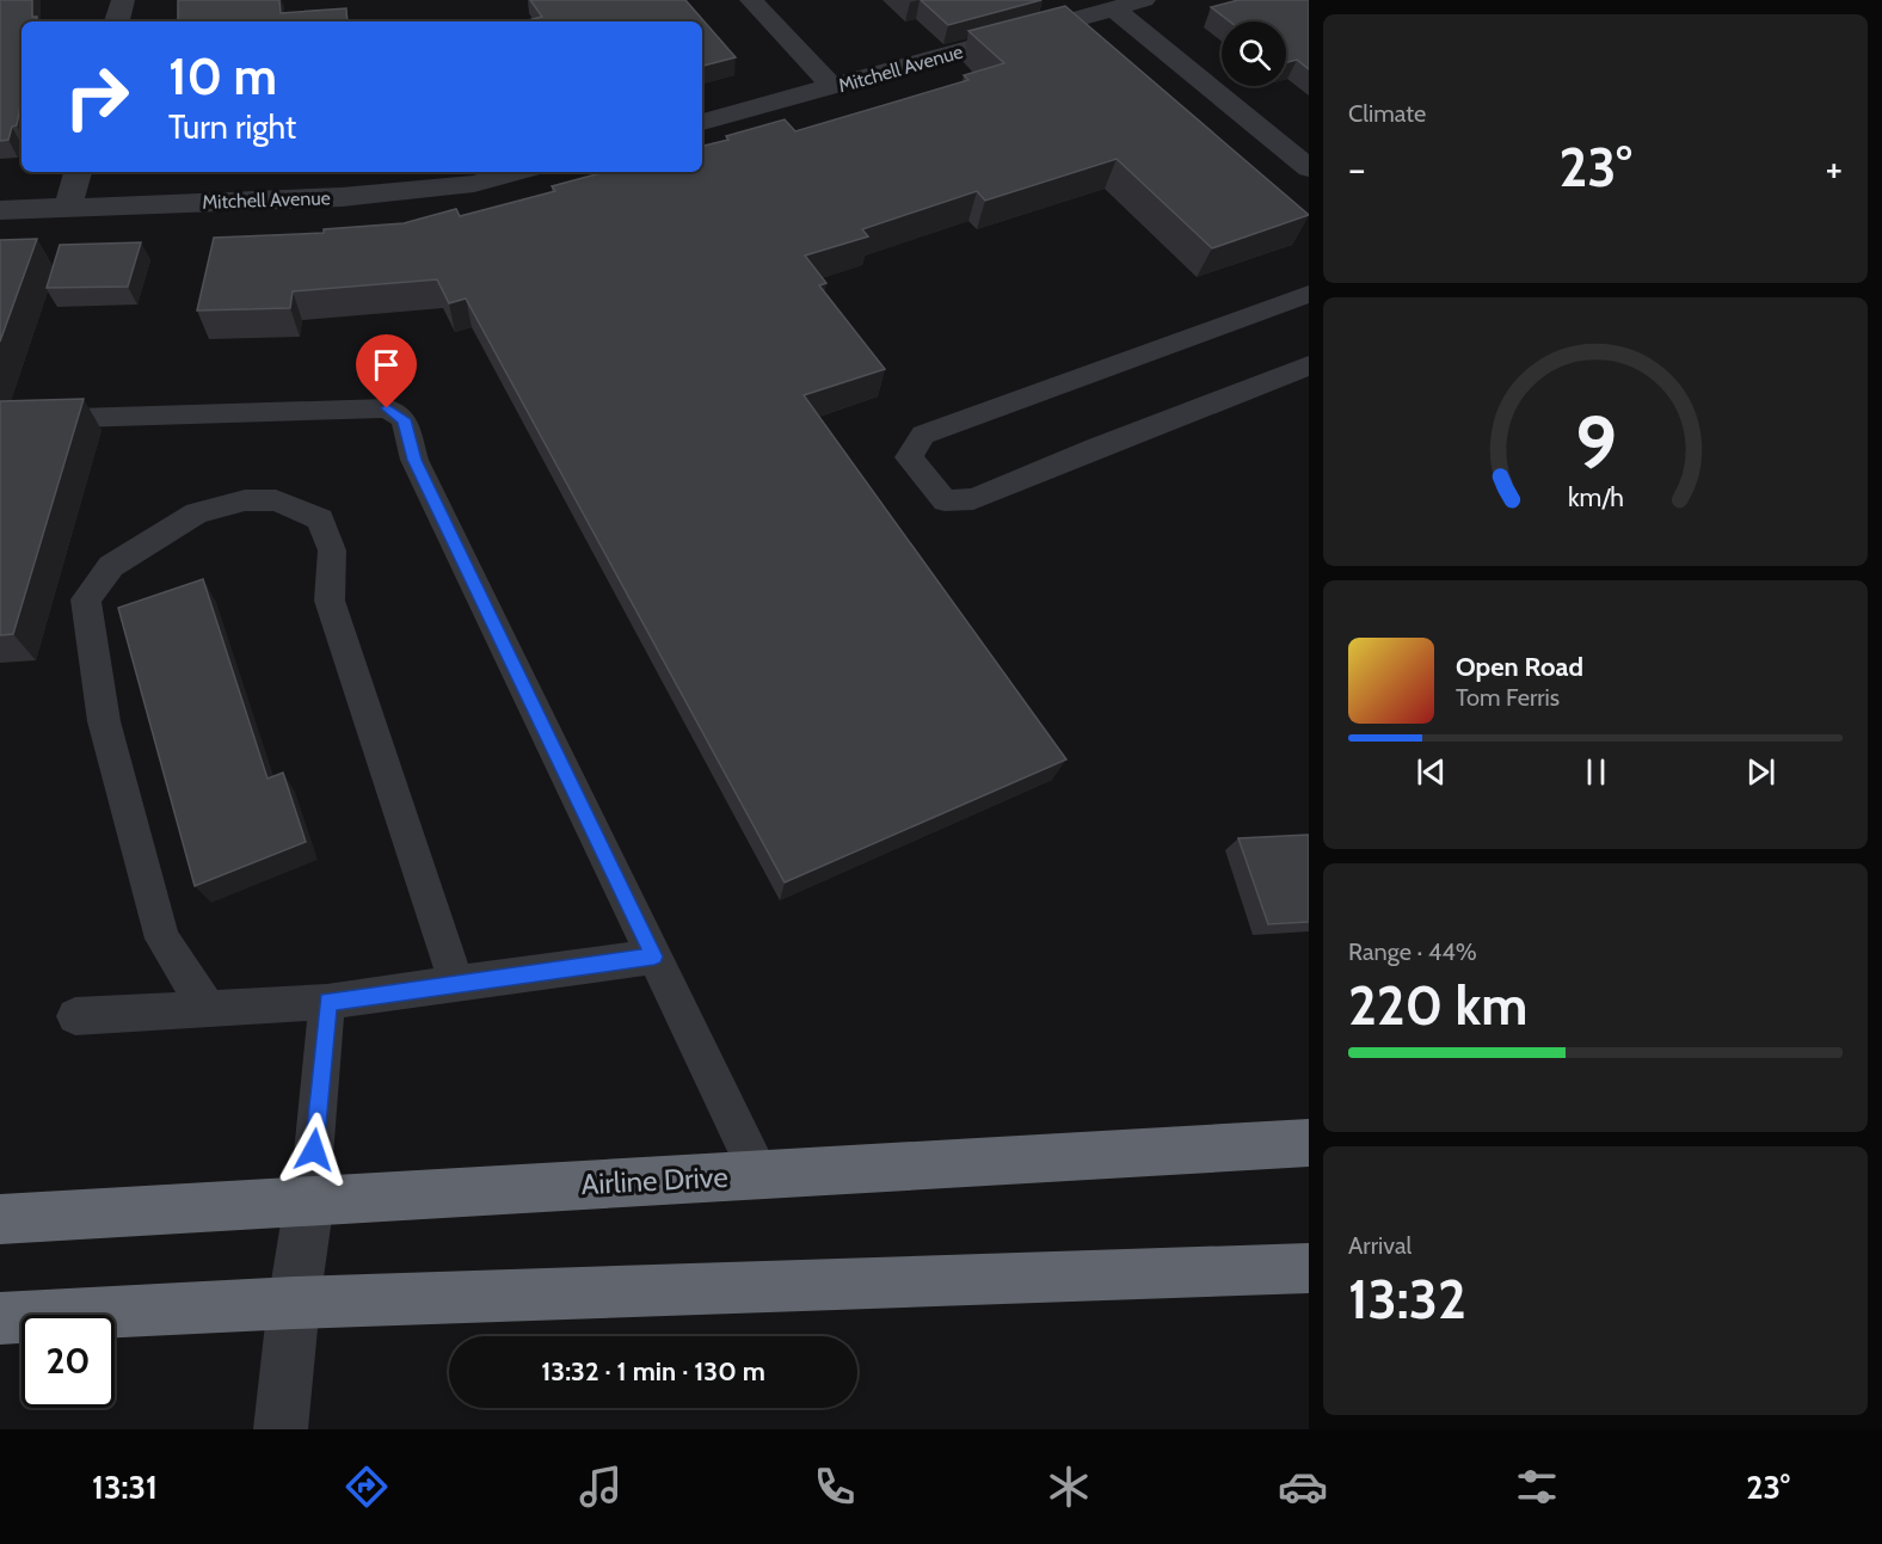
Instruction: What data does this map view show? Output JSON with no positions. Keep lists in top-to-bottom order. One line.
{"streets":{"highway":["Airline Drive"],"street":["Mitchell Avenue"]},"page":{"tile":["Climate",["Range · 44%","220 km"],["Arrival","13:32"]],"turn":["10 m","Turn right"],"heat":["−","23°","+"],"song":["Open Road","Tom Ferris"],"limit":"20","trip":"13:32 · 1 min · 130 m","tabs":["13:31","23°"],"gauge":["9","km/h"]}}
